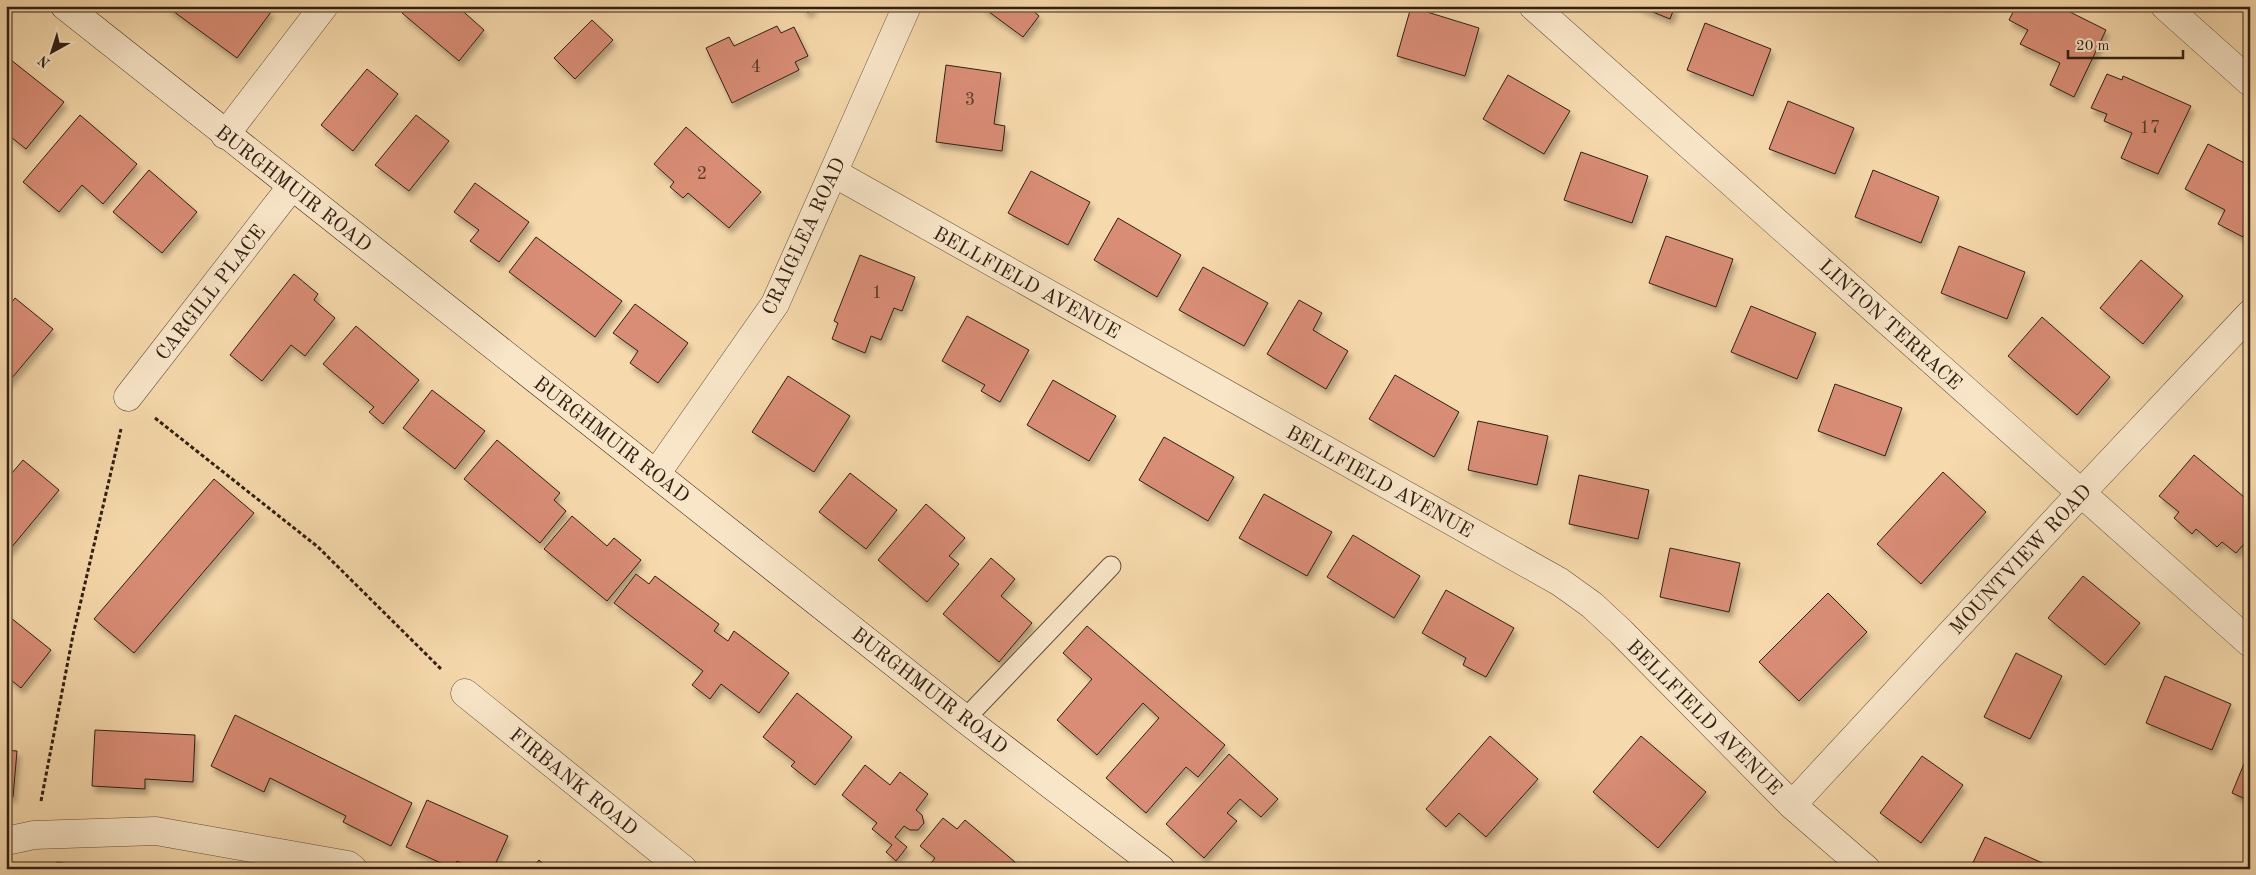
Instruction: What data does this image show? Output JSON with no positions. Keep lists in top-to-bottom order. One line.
{"streets":{"street":["BURGHMUIR ROAD","CRAIGLEA ROAD","BELLFIELD AVENUE","CARGILL PLACE","LINTON TERRACE","MOUNTVIEW ROAD","FIRBANK ROAD"]},"crossings":[["BURGHMUIR ROAD","CRAIGLEA ROAD"],["BURGHMUIR ROAD","CARGILL PLACE"],["CRAIGLEA ROAD","BELLFIELD AVENUE"],["BELLFIELD AVENUE","MOUNTVIEW ROAD"],["LINTON TERRACE","MOUNTVIEW ROAD"]],"house_numbers":["4","3","17","2","1"],"scale_bar":"20 m","north":"bottom left"}
